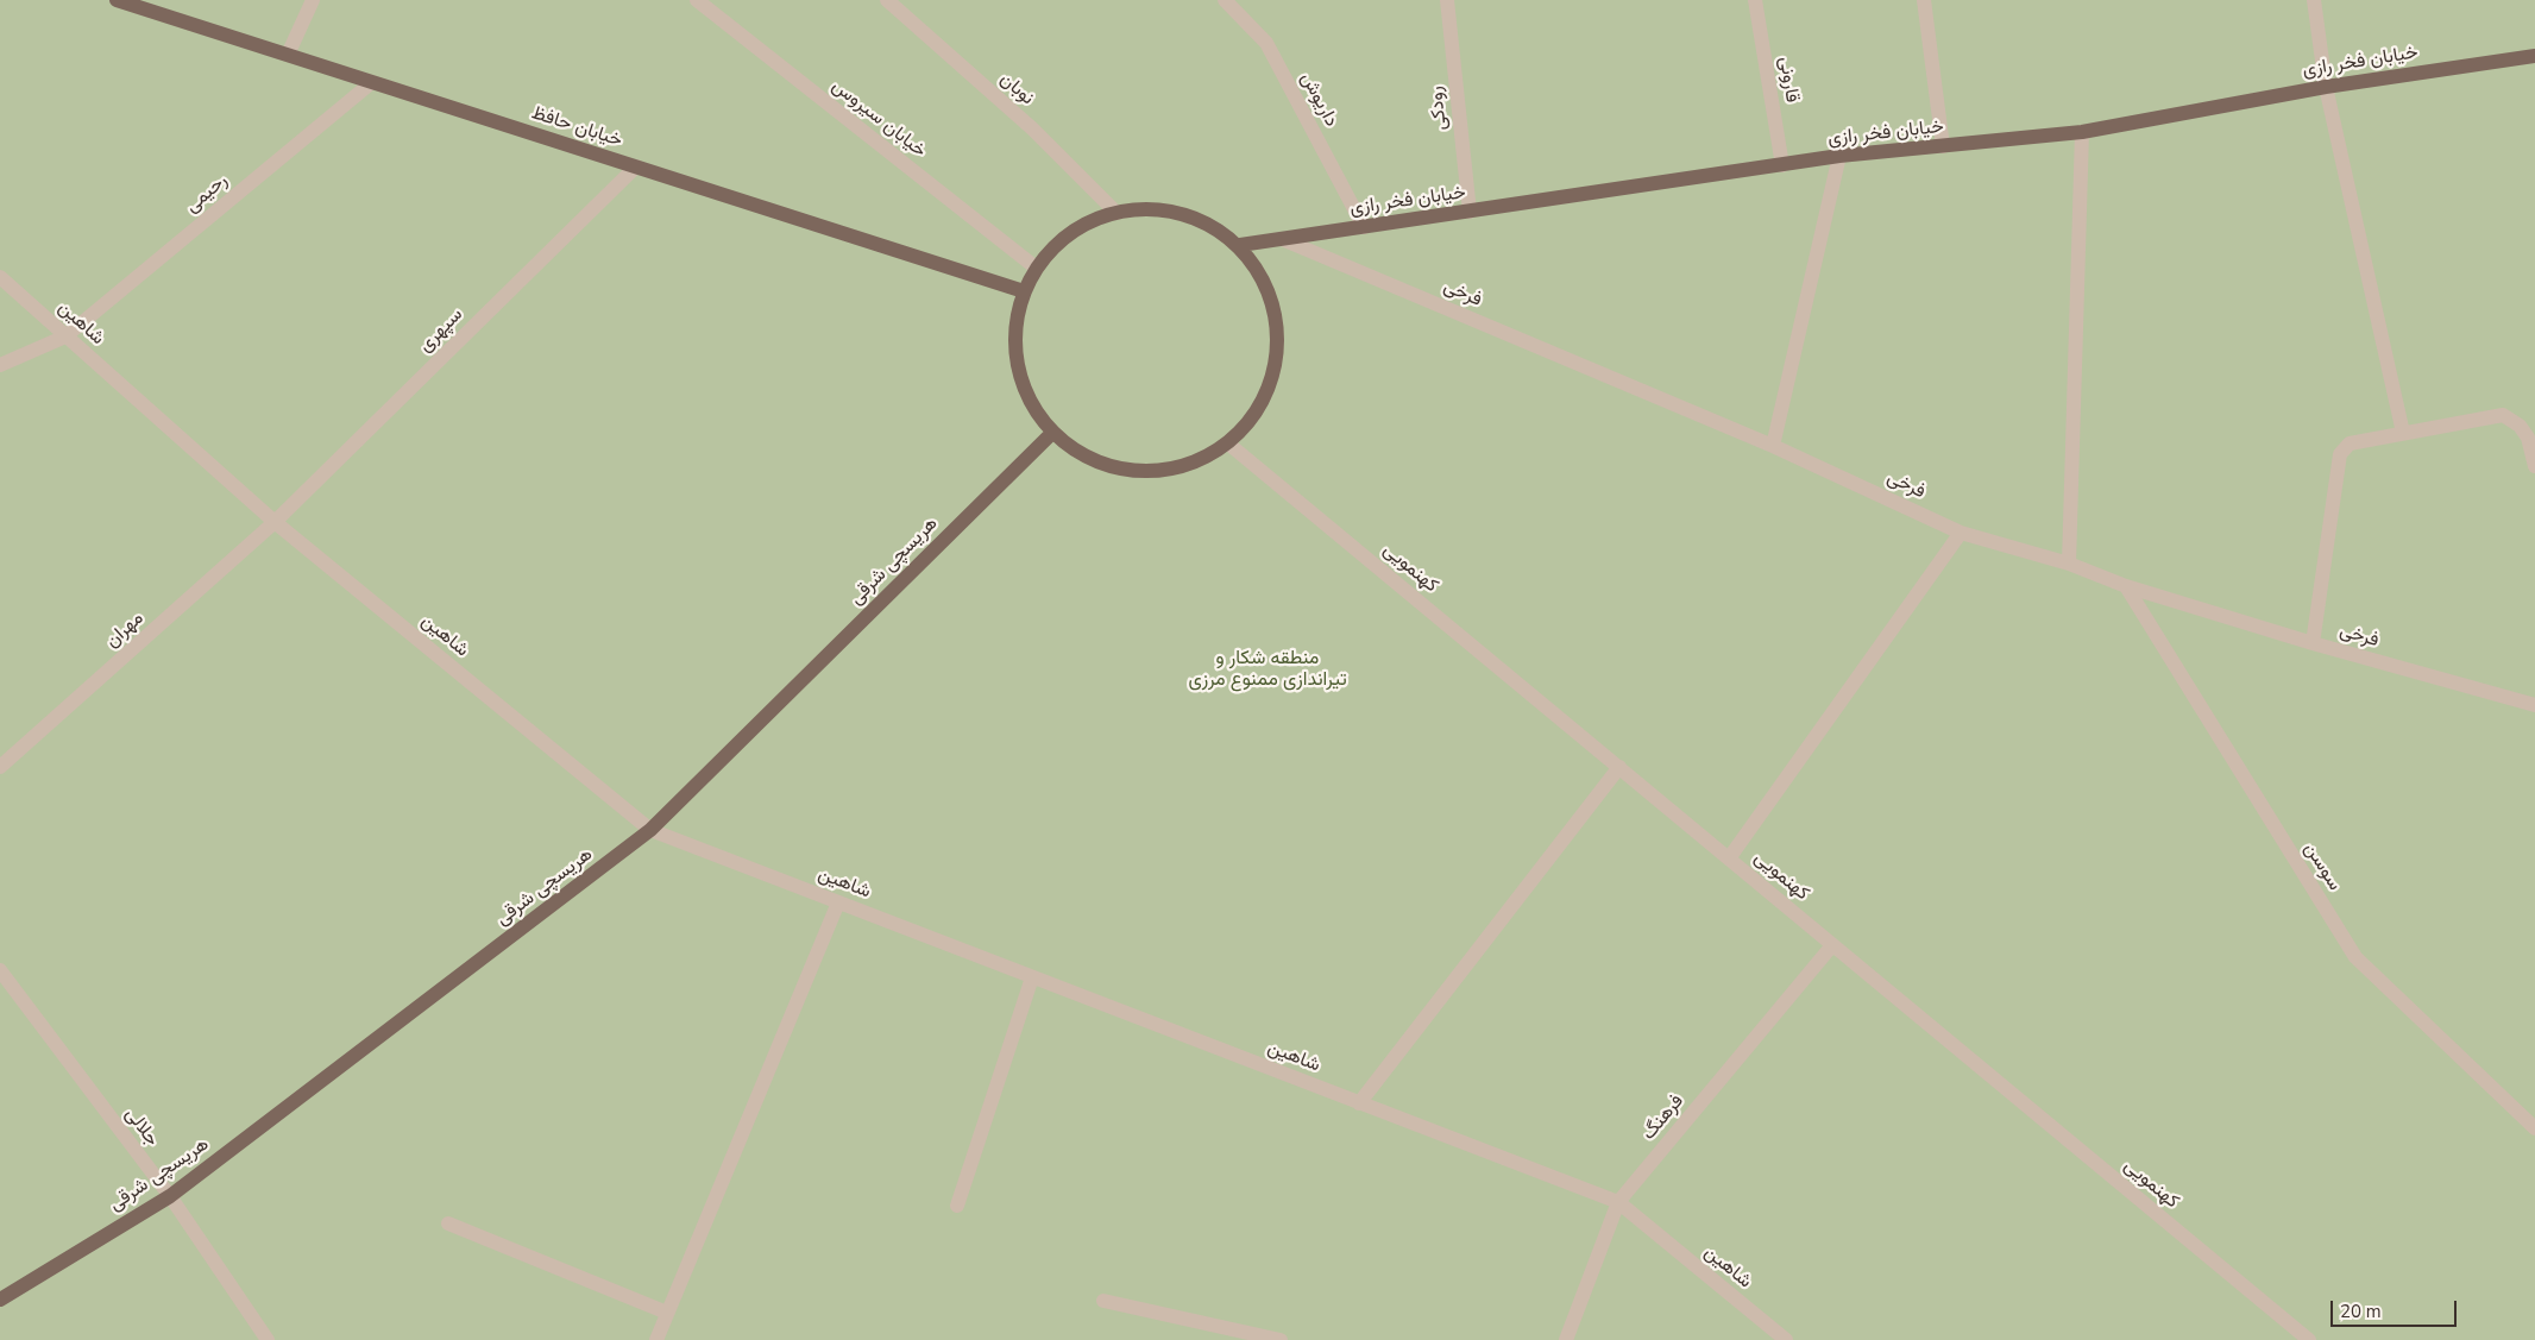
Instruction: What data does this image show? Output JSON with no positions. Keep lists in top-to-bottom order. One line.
{"streets":{"main road":["خیابان فخر رازی","خیابان حافظ","هریسچی شرقی"],"street":["قارونی","نوبان","داریوش","رودکی","خیابان سیروس","رحیمی","فرخی","شاهین","سپهری","کهنمویی","مهران","سوسن","فرهنگ","جلالی"]},"crossings":[["خیابان فخر رازی","قارونی"],["خیابان فخر رازی","داریوش"],["خیابان فخر رازی","رودکی"],["خیابان فخر رازی","فرخی"],["خیابان حافظ","رحیمی"],["خیابان حافظ","سپهری"],["رحیمی","شاهین"],["فرخی","سوسن"],["شاهین","سپهری"],["شاهین","هریسچی شرقی"],["شاهین","مهران"],["شاهین","فرهنگ"],["سپهری","مهران"],["هریسچی شرقی","جلالی"],["کهنمویی","فرهنگ"]],"parks":["منطقه شکار و تیراندازی ممنوع مرزی"],"scale_bar":"20 m"}
